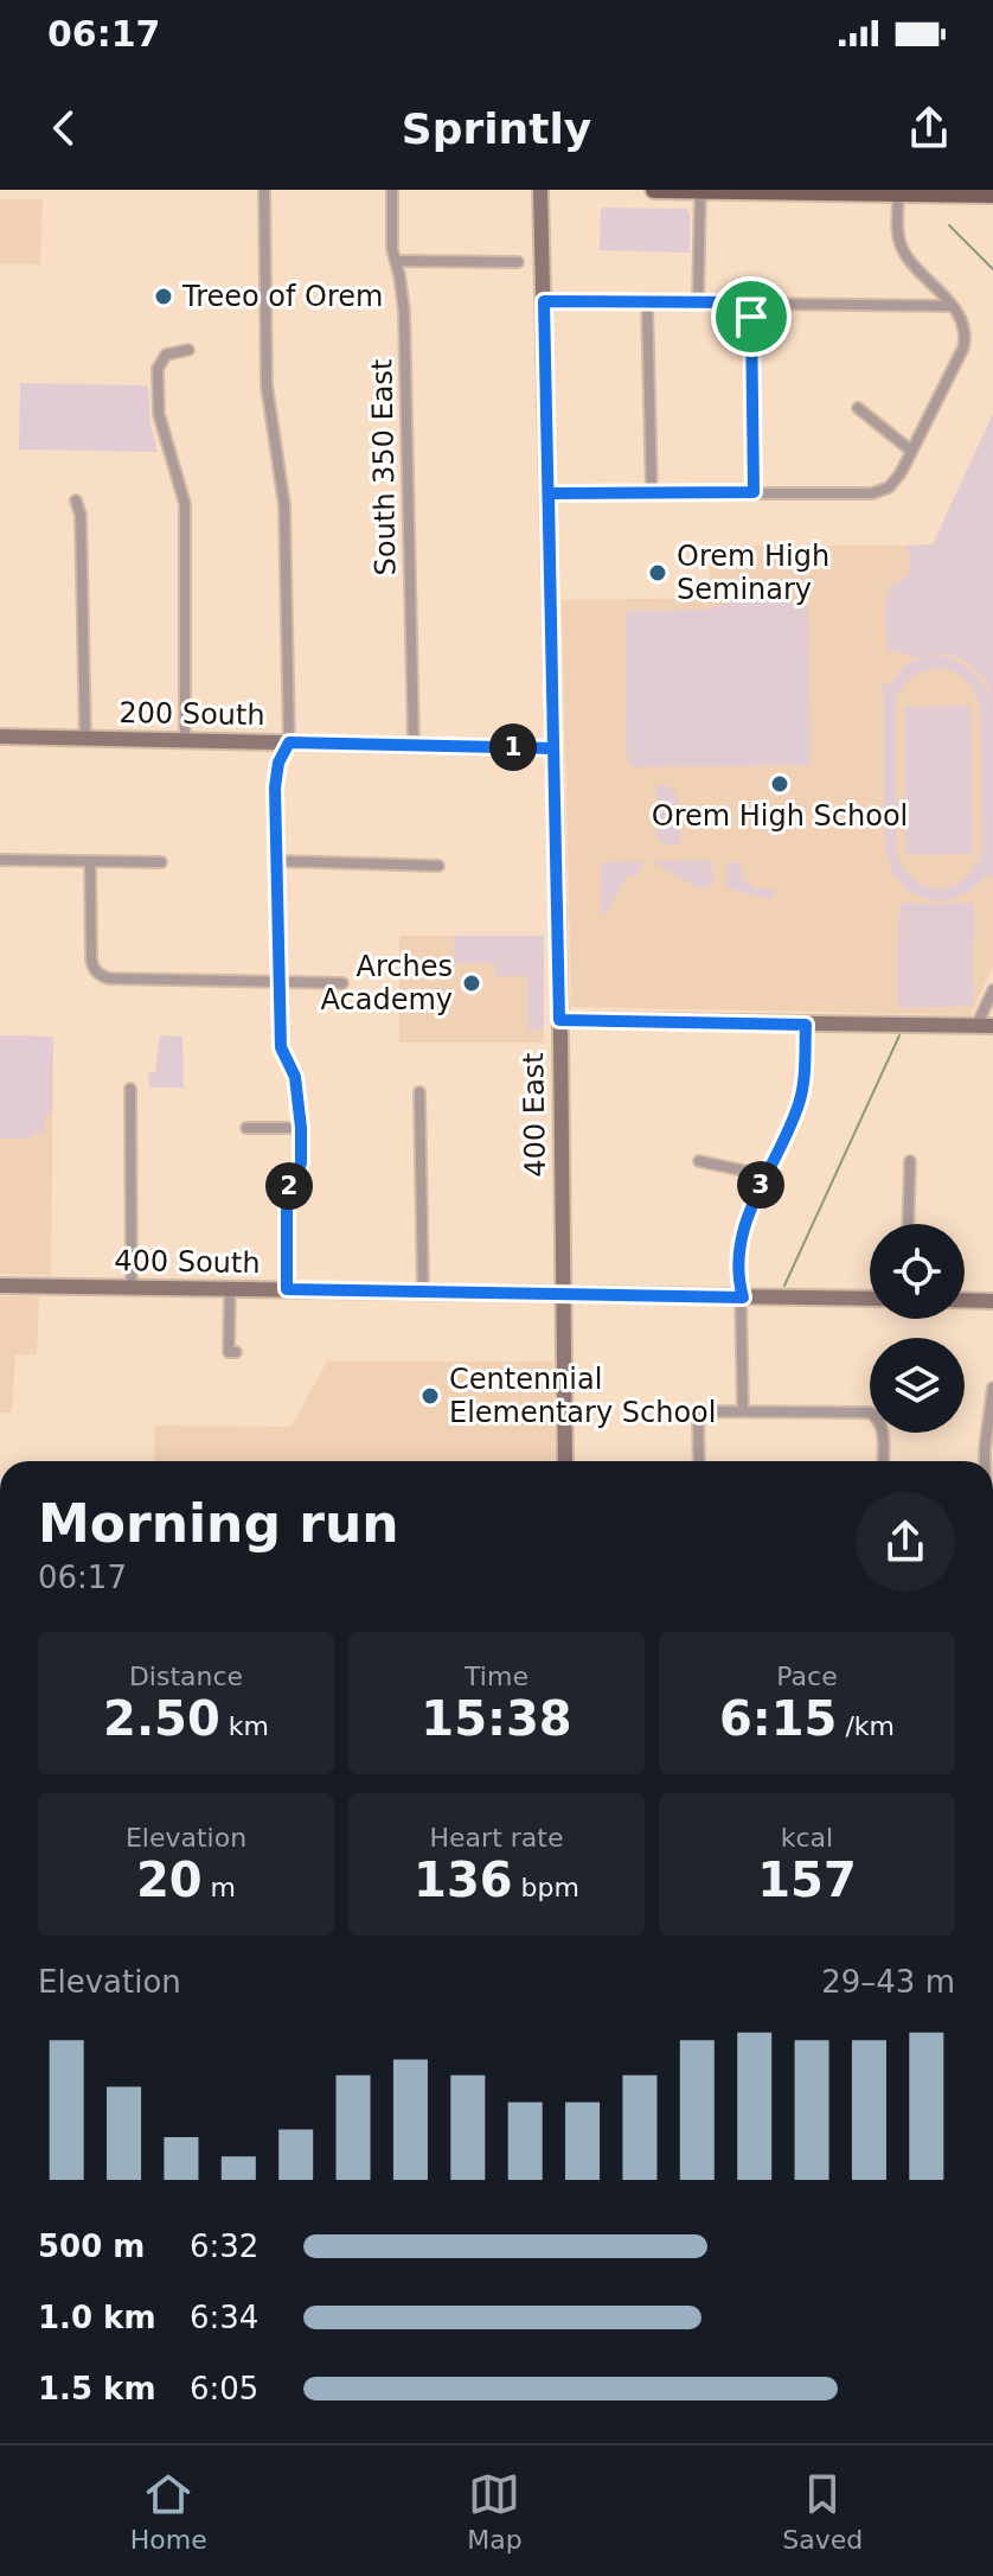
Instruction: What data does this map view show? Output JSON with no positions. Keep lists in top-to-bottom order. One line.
{"streets":{"street":["South 350 East","200 South","400 East","400 South"]},"crossings":[["South 350 East","200 South"],["200 South","400 East"],["400 East","400 South"]],"places":["Treeo of Orem","Orem High Seminary","Orem High School","Arches Academy","Centennial Elementary School"],"page":{"status":"06:17","header":"Sprintly","pins":["1","3","2"],"heading":["Morning run","06:17"],"stats":[["Distance","2.50 km"],["Time","15:38"],["Pace","6:15 /km"],["Elevation","20 m"],["Heart rate","136 bpm"],["kcal","157"]],"chart":["Elevation","29–43 m"],"list":[{"name":"500 m","note":"6:32"},{"name":"1.0 km","note":"6:34"},{"name":"1.5 km","note":"6:05"}],"tabs":["Home","Map","Saved"]}}
